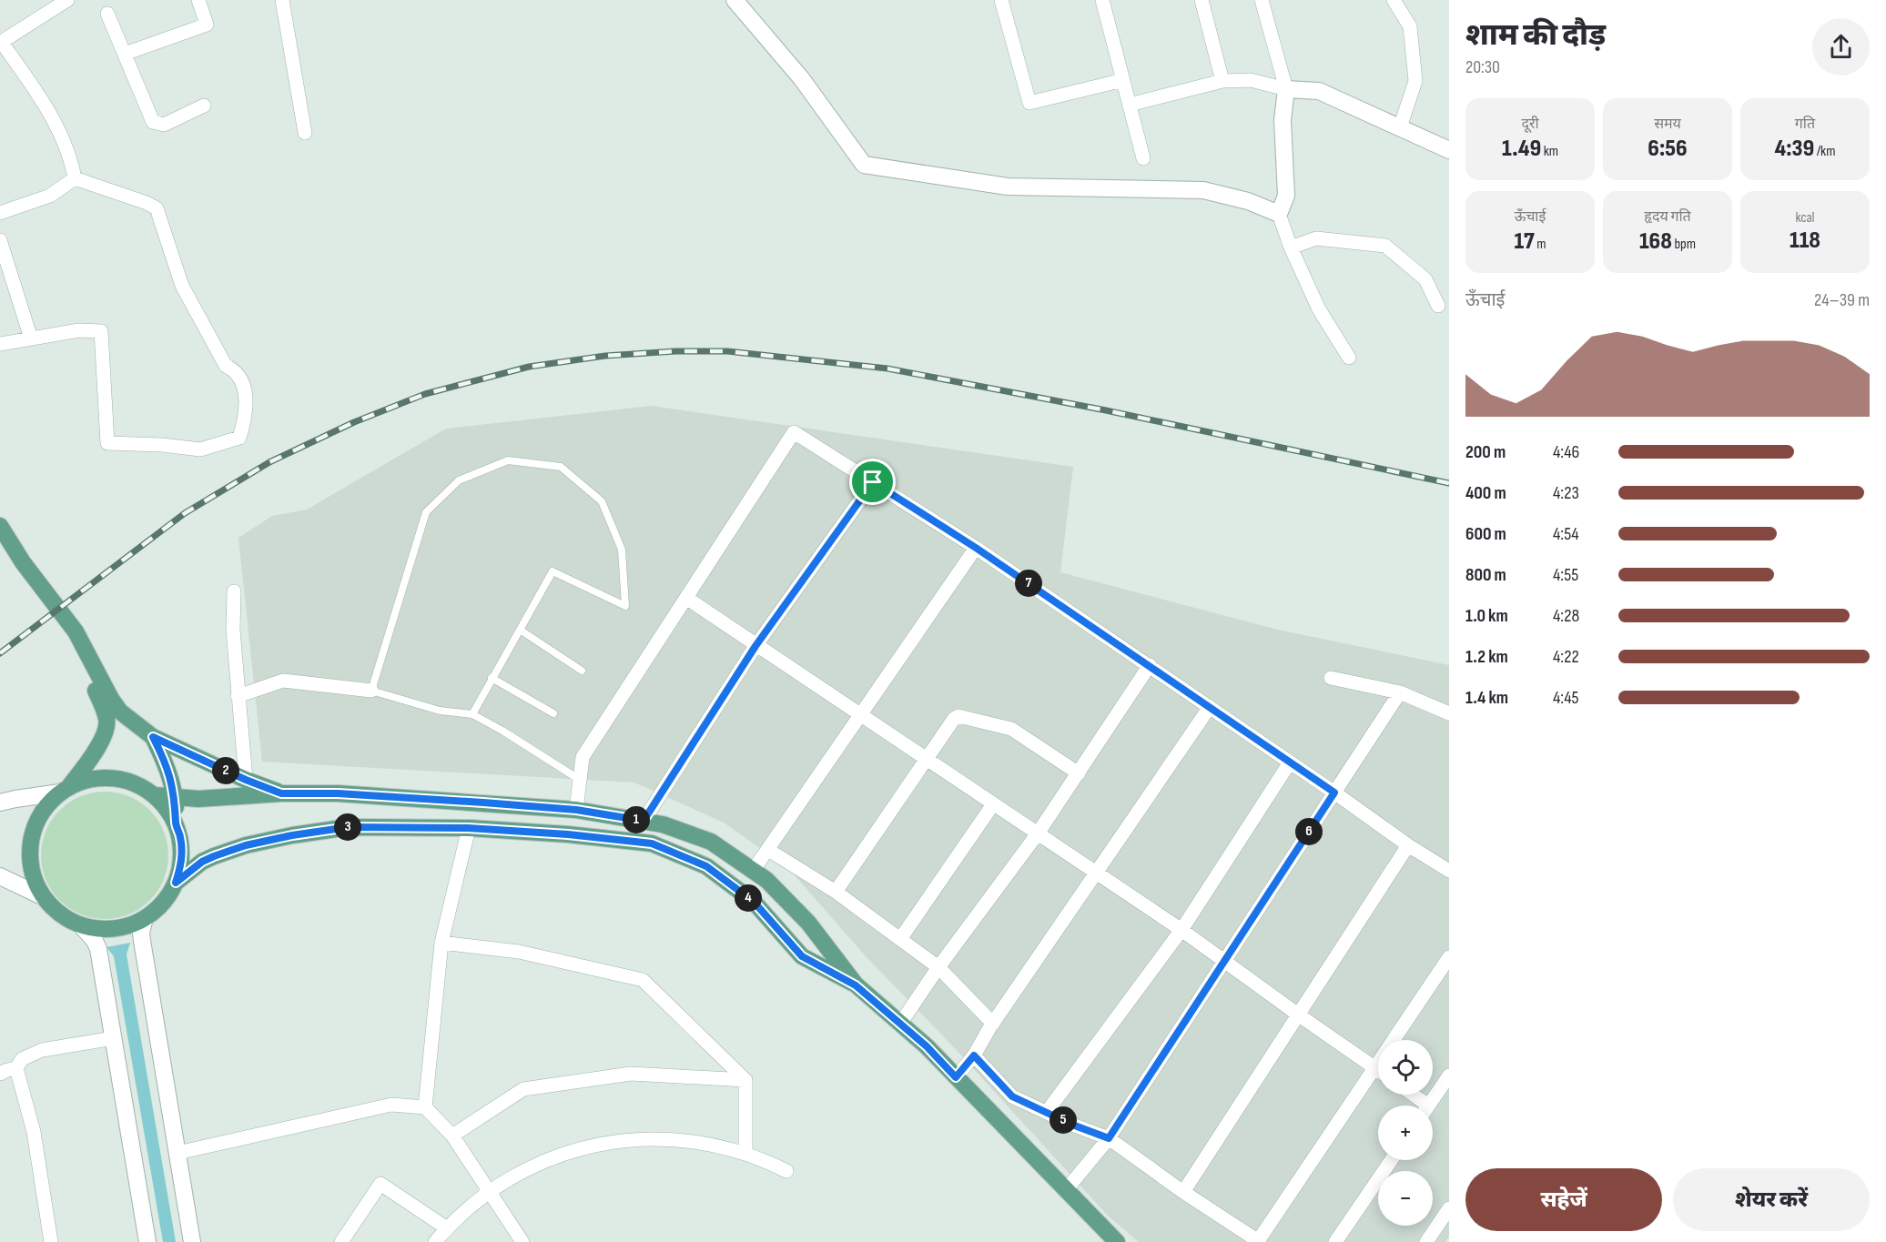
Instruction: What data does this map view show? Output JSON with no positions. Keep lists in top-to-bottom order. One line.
{"page":{"heading":["शाम की दौड़","20:30"],"stats":[["दूरी","1.49 km"],["समय","6:56"],["गति","4:39 /km"],["ऊँचाई","17 m"],["हृदय गति","168 bpm"],["kcal","118"]],"chart":["ऊँचाई","24–39 m"],"list":[{"name":"200 m","note":"4:46"},{"name":"400 m","note":"4:23"},{"name":"600 m","note":"4:54"},{"name":"800 m","note":"4:55"},{"name":"1.0 km","note":"4:28"},{"name":"1.2 km","note":"4:22"},{"name":"1.4 km","note":"4:45"}],"pins":["7","2","1","3","6","4","5"],"map_buttons":["+","−"],"buttons":["सहेजें","शेयर करें"]}}
